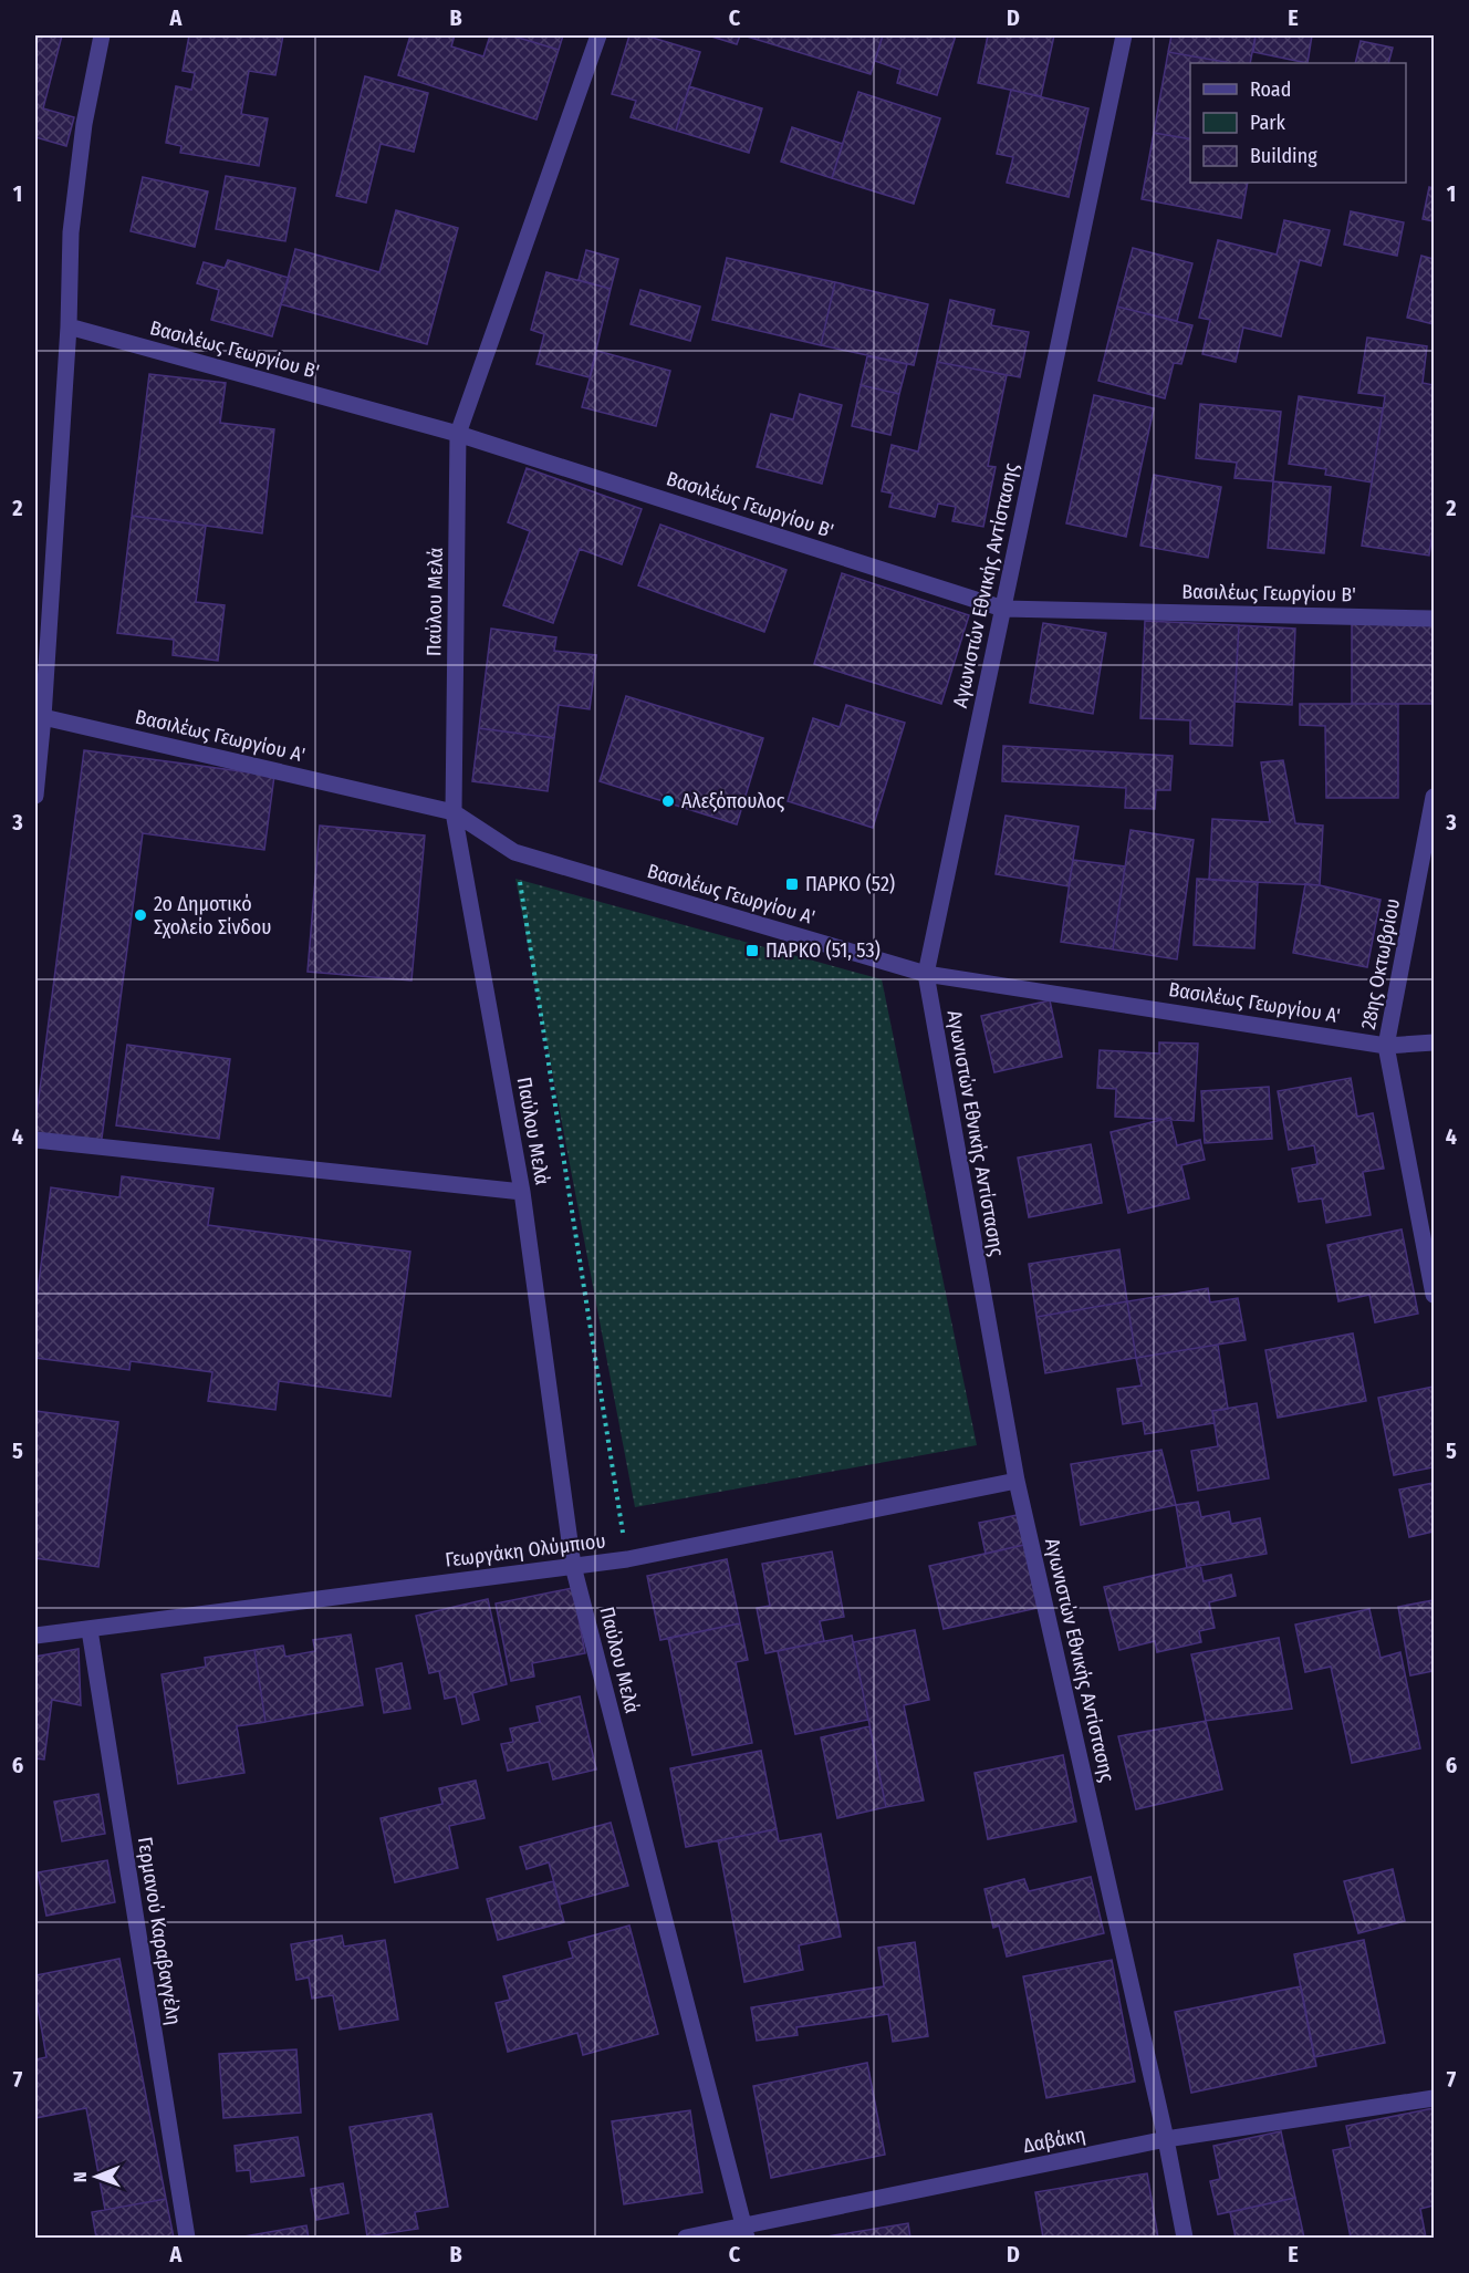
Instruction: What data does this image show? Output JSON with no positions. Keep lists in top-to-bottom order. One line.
{"streets":{"street":["Βασιλέως Γεωργίου Β'","Αγωνιστών Εθνικής Αντίστασης","Παύλου Μελά","Βασιλέως Γεωργίου Α'","28ης Οκτωβρίου","Γεωργάκη Ολύμπιου","Γερμανού Καραβαγγέλη","Δαβάκη"]},"crossings":[["Βασιλέως Γεωργίου Β'","Αγωνιστών Εθνικής Αντίστασης"],["Βασιλέως Γεωργίου Β'","Παύλου Μελά"],["Αγωνιστών Εθνικής Αντίστασης","Βασιλέως Γεωργίου Α'"],["Αγωνιστών Εθνικής Αντίστασης","Γεωργάκη Ολύμπιου"],["Αγωνιστών Εθνικής Αντίστασης","Δαβάκη"],["Παύλου Μελά","Βασιλέως Γεωργίου Α'"],["Παύλου Μελά","Γεωργάκη Ολύμπιου"],["Παύλου Μελά","Δαβάκη"],["Βασιλέως Γεωργίου Α'","28ης Οκτωβρίου"],["Γεωργάκη Ολύμπιου","Γερμανού Καραβαγγέλη"]],"places":{"other":["Αλεξόπουλος","2o Δημοτικό Σχολείο Σίνδου"],"transit":["ΠΑΡΚΟ (52)","ΠΑΡΚΟ (51, 53)"]},"legend":["Road","Park","Building"],"north":"left","grid":{"columns":["A","B","C","D","E"],"rows":["1","2","3","4","5","6","7"]}}
